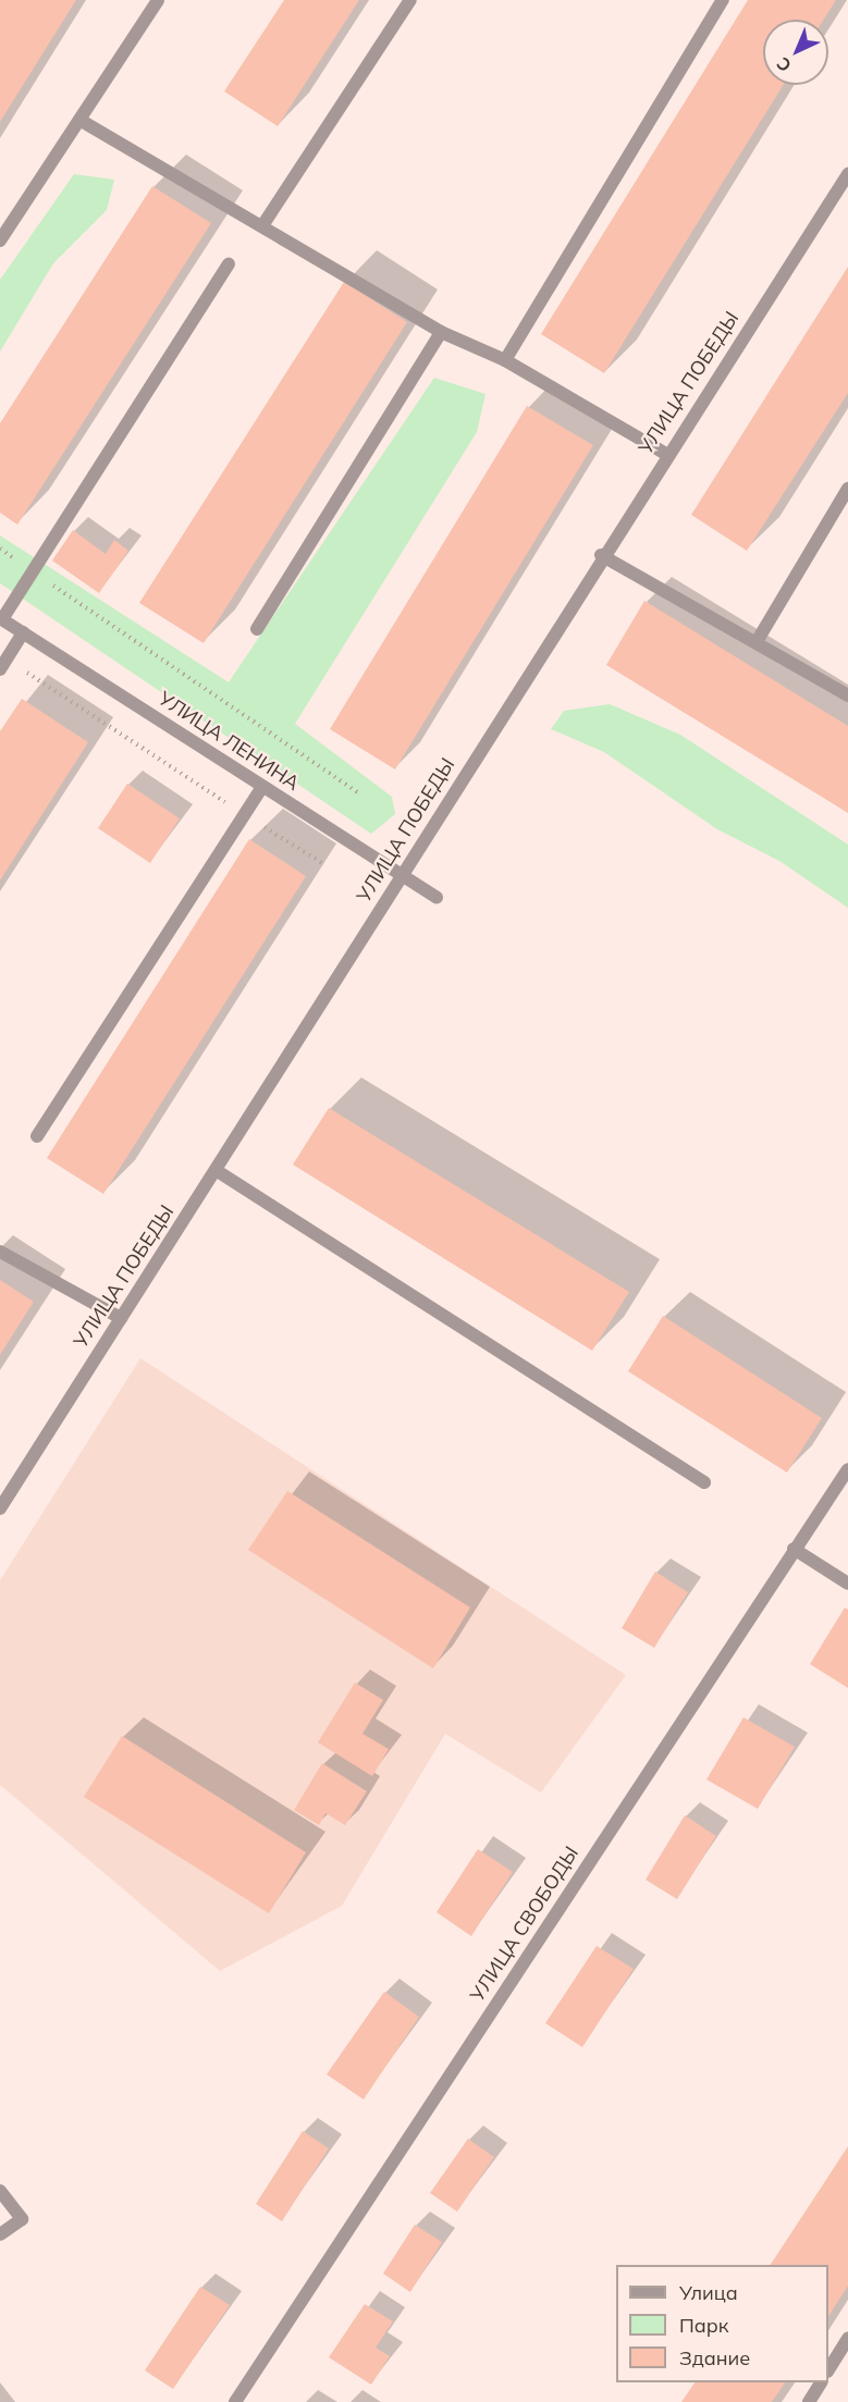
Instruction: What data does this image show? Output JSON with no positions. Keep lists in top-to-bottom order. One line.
{"streets":{"street":["УЛИЦА ПОБЕДЫ","УЛИЦА ЛЕНИНА","УЛИЦА СВОБОДЫ"]},"crossings":[["УЛИЦА ПОБЕДЫ","УЛИЦА ЛЕНИНА"]],"legend":["Улица","Парк","Здание"],"north":"bottom left"}
